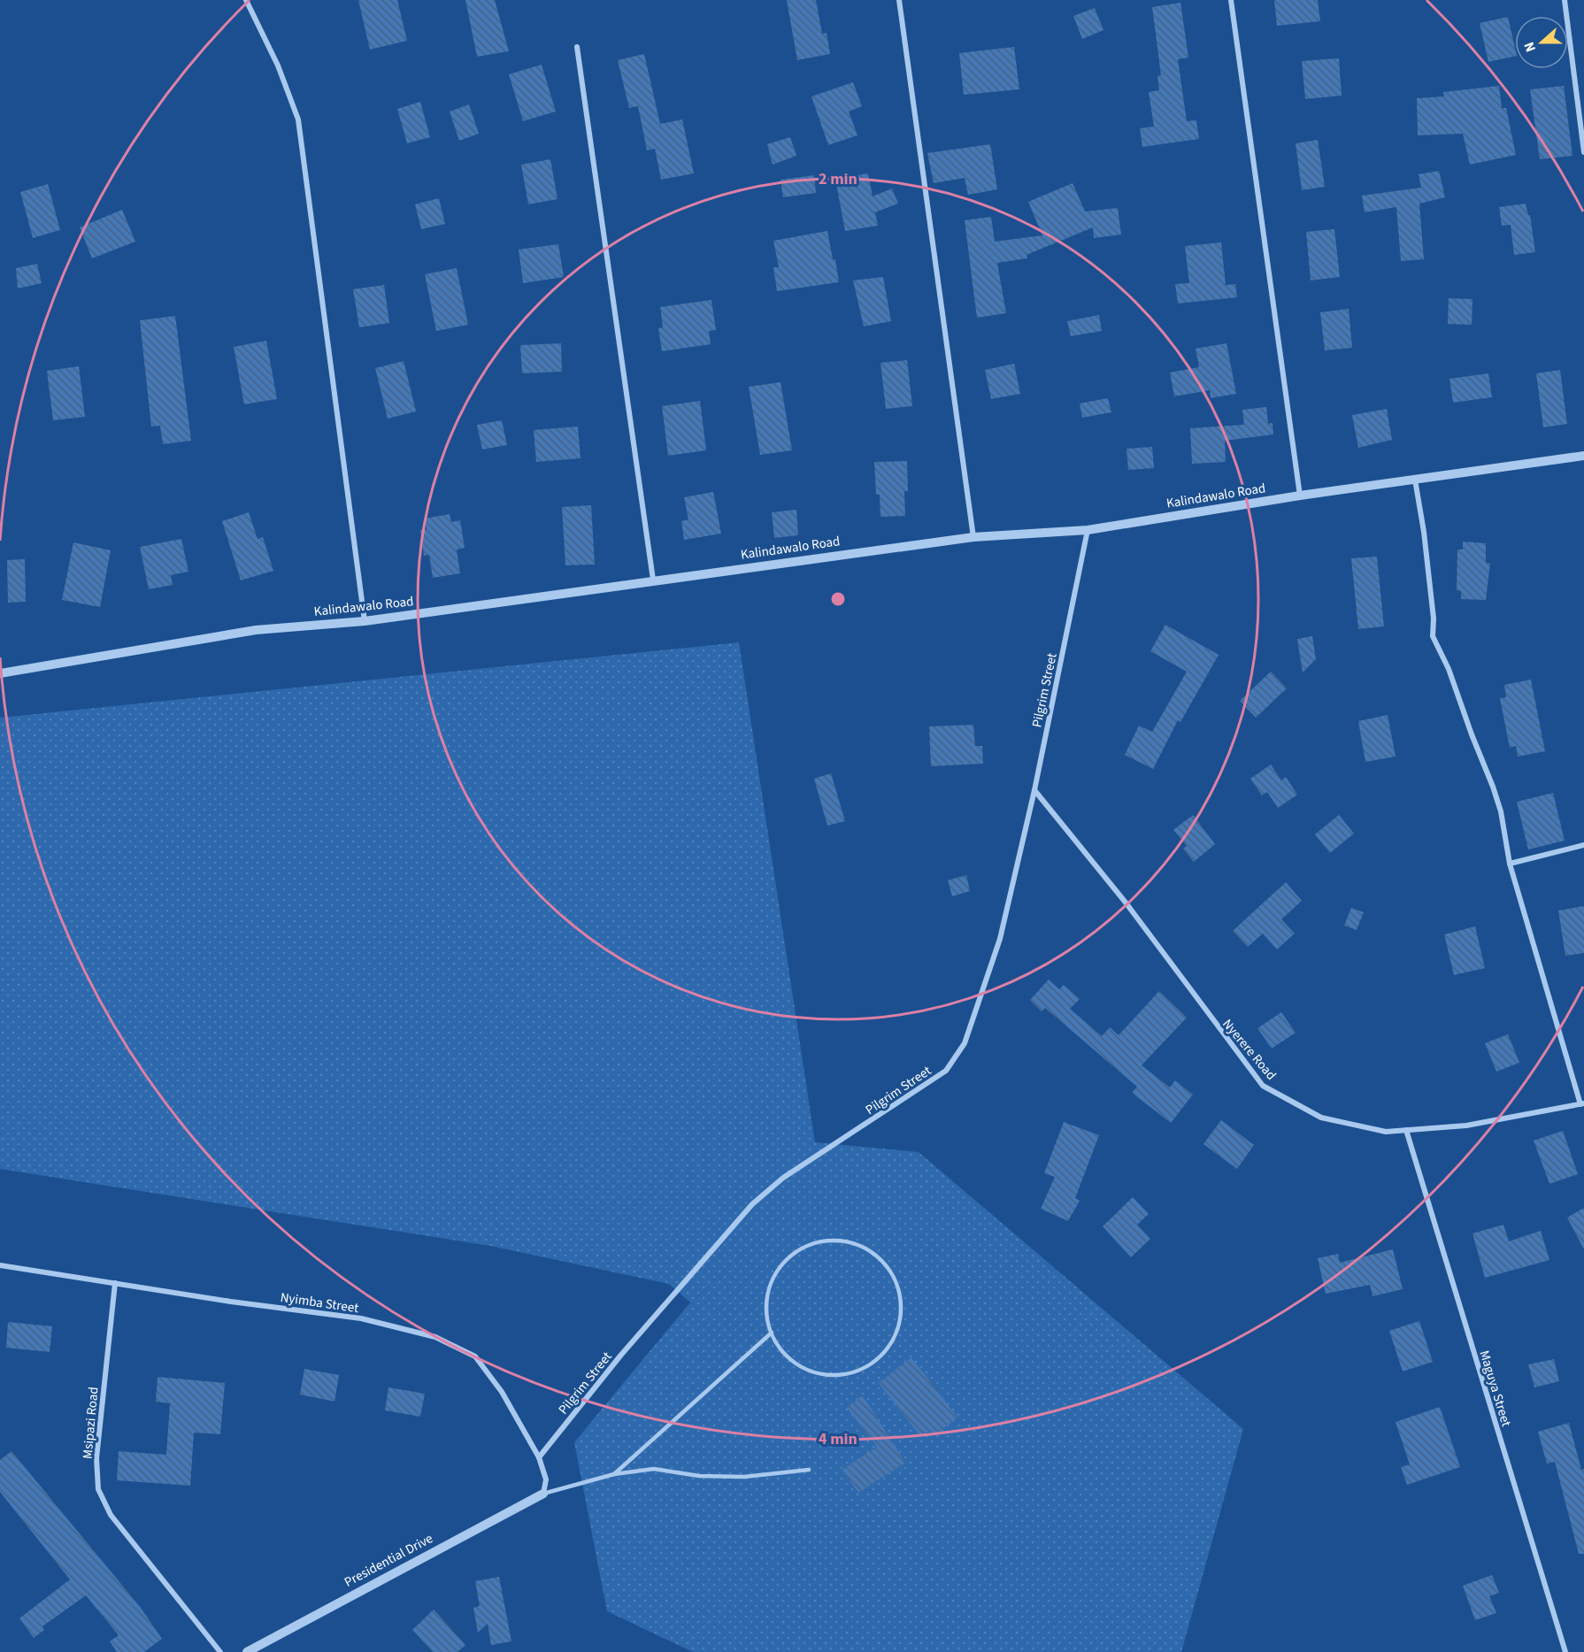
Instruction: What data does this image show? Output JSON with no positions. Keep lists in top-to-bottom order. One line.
{"streets":{"street":["Kalindawalo Road","Pilgrim Street","Nyerere Road","Nyimba Street","Maguya Street","Msipazi Road","Presidential Drive"]},"crossings":[["Kalindawalo Road","Pilgrim Street"],["Pilgrim Street","Nyerere Road"],["Pilgrim Street","Nyimba Street"],["Nyerere Road","Maguya Street"],["Nyimba Street","Msipazi Road"],["Nyimba Street","Presidential Drive"]],"north":"left","rings":["2 min","4 min"]}
